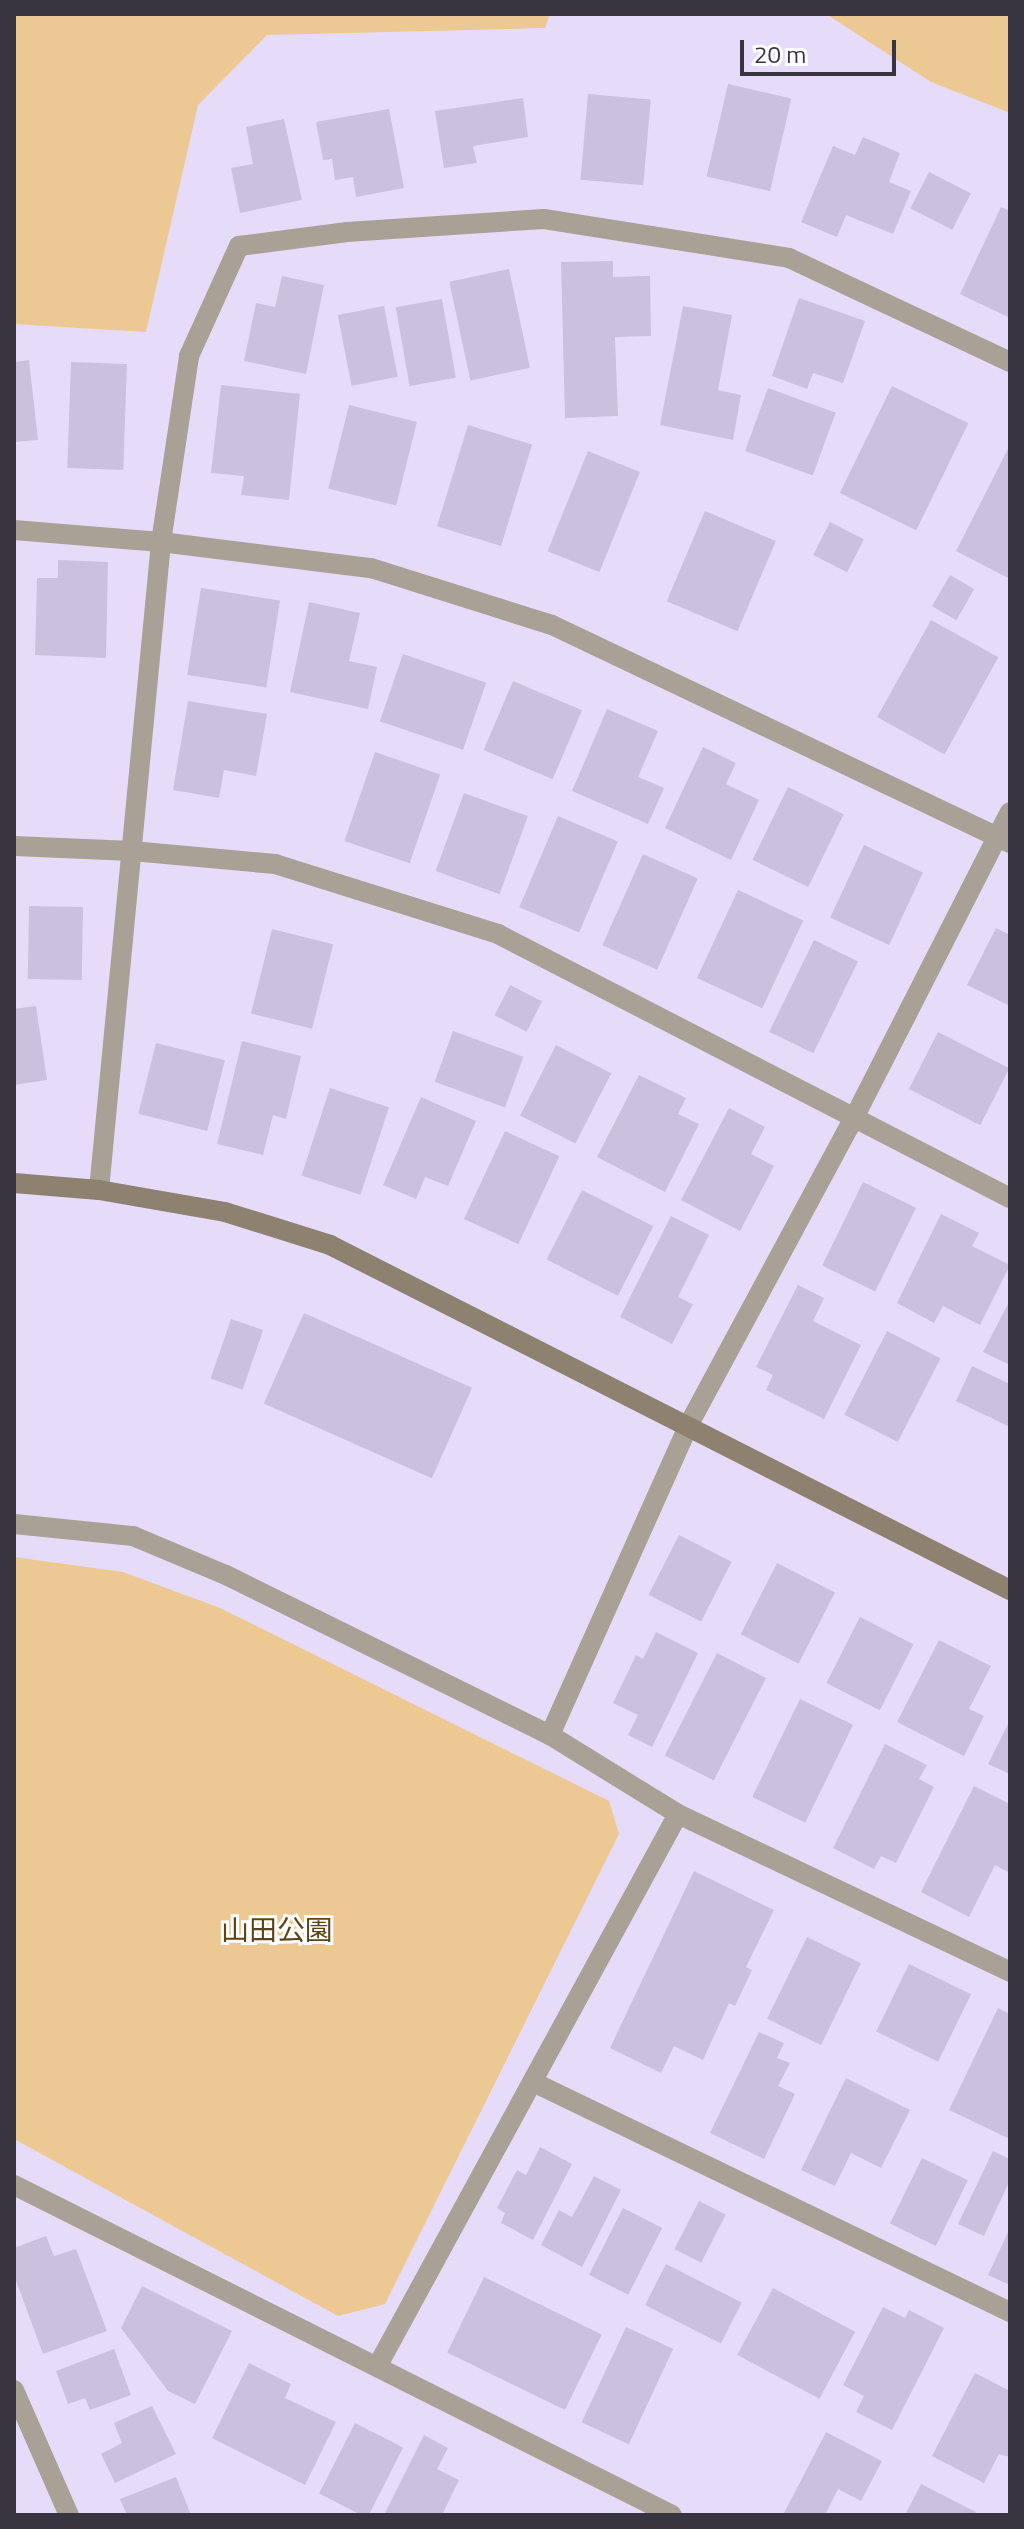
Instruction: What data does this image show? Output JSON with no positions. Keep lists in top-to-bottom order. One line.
{"parks":["山田公園"],"scale_bar":"20 m"}
